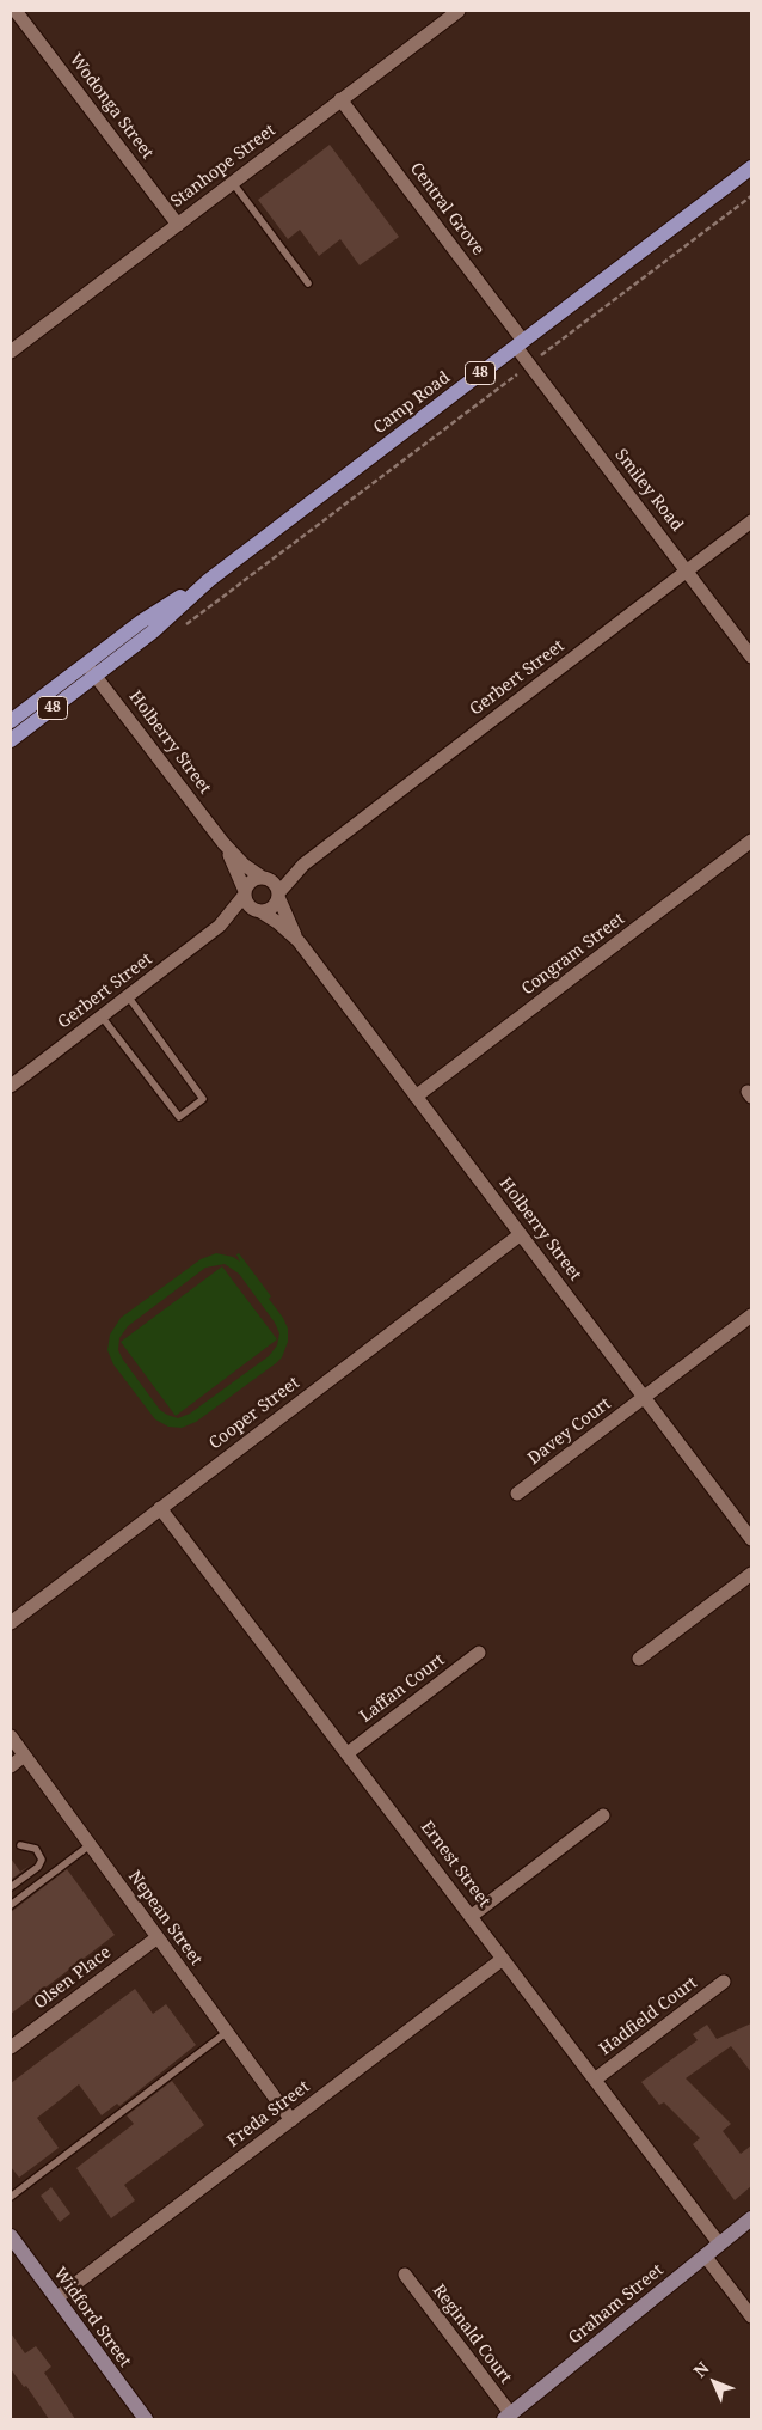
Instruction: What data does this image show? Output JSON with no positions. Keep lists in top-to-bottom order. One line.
{"streets":{"main road":["48","Camp Road"],"street":["Wodonga Street","Stanhope Street","Central Grove","Smiley Road","Gerbert Street","Holberry Street","Congram Street","Cooper Street","Davey Court","Laffan Court","Ernest Street","Nepean Street","Olsen Place","Hadfield Court","Freda Street","Graham Street","Widford Street","Reginald Court"]},"crossings":[["Wodonga Street","Stanhope Street"],["Stanhope Street","Central Grove"],["Central Grove","Camp Road"],["Central Grove","Smiley Road"],["Camp Road","Smiley Road"],["Camp Road","Holberry Street"],["Smiley Road","Gerbert Street"],["Gerbert Street","Holberry Street"],["Holberry Street","Congram Street"],["Holberry Street","Cooper Street"],["Holberry Street","Davey Court"],["Cooper Street","Ernest Street"],["Laffan Court","Ernest Street"],["Ernest Street","Hadfield Court"],["Ernest Street","Freda Street"],["Ernest Street","Graham Street"],["Nepean Street","Olsen Place"],["Nepean Street","Freda Street"],["Freda Street","Widford Street"],["Graham Street","Reginald Court"]],"north":"top left"}
